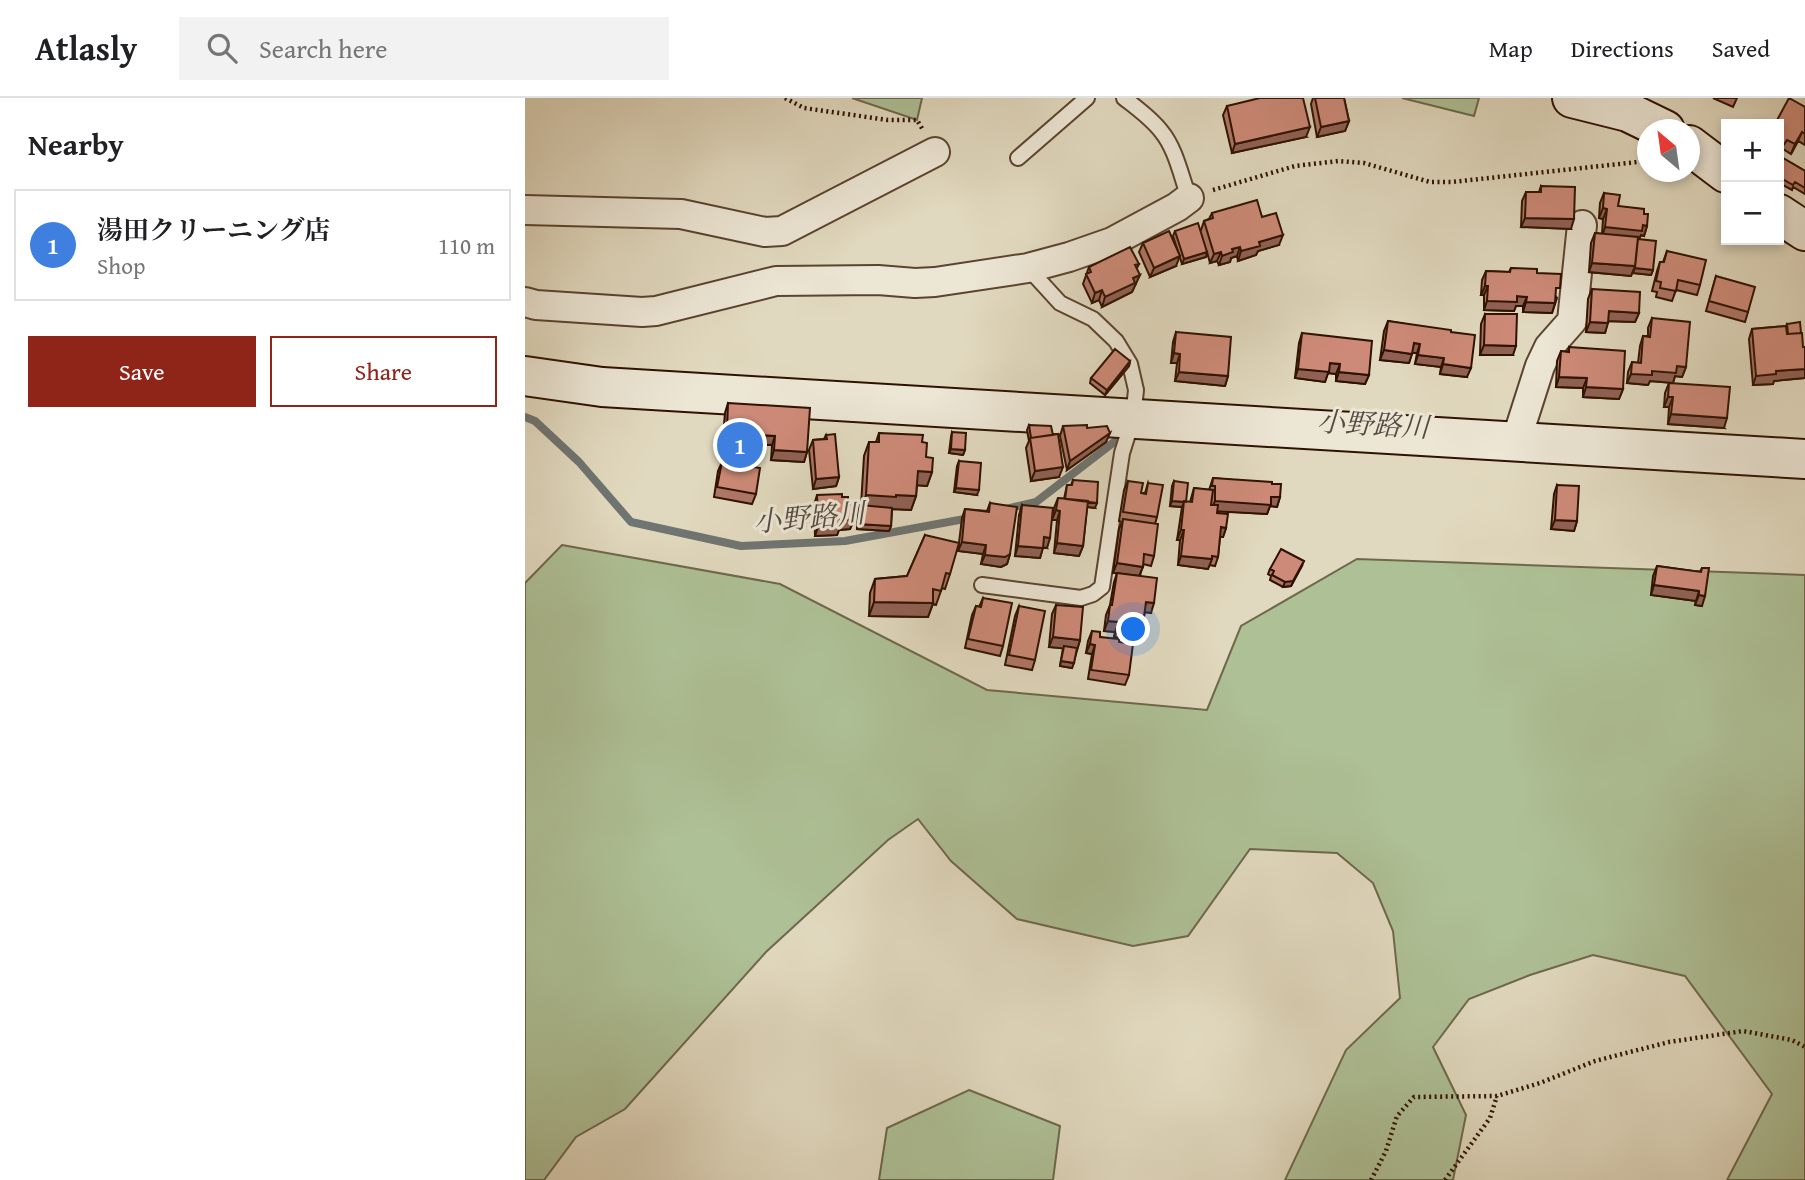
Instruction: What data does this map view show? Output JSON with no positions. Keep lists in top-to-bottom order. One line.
{"water":["小野路川"],"north":"top left","page":{"header":"Atlasly","search":"Search here","nav":["Map","Directions","Saved"],"heading":"Nearby","map_buttons":["+","−"],"list":[{"mark":"1","name":"湯田クリーニング店","note":"Shop","value":"110 m"}],"buttons":["Save","Share"],"pins":"1"}}
